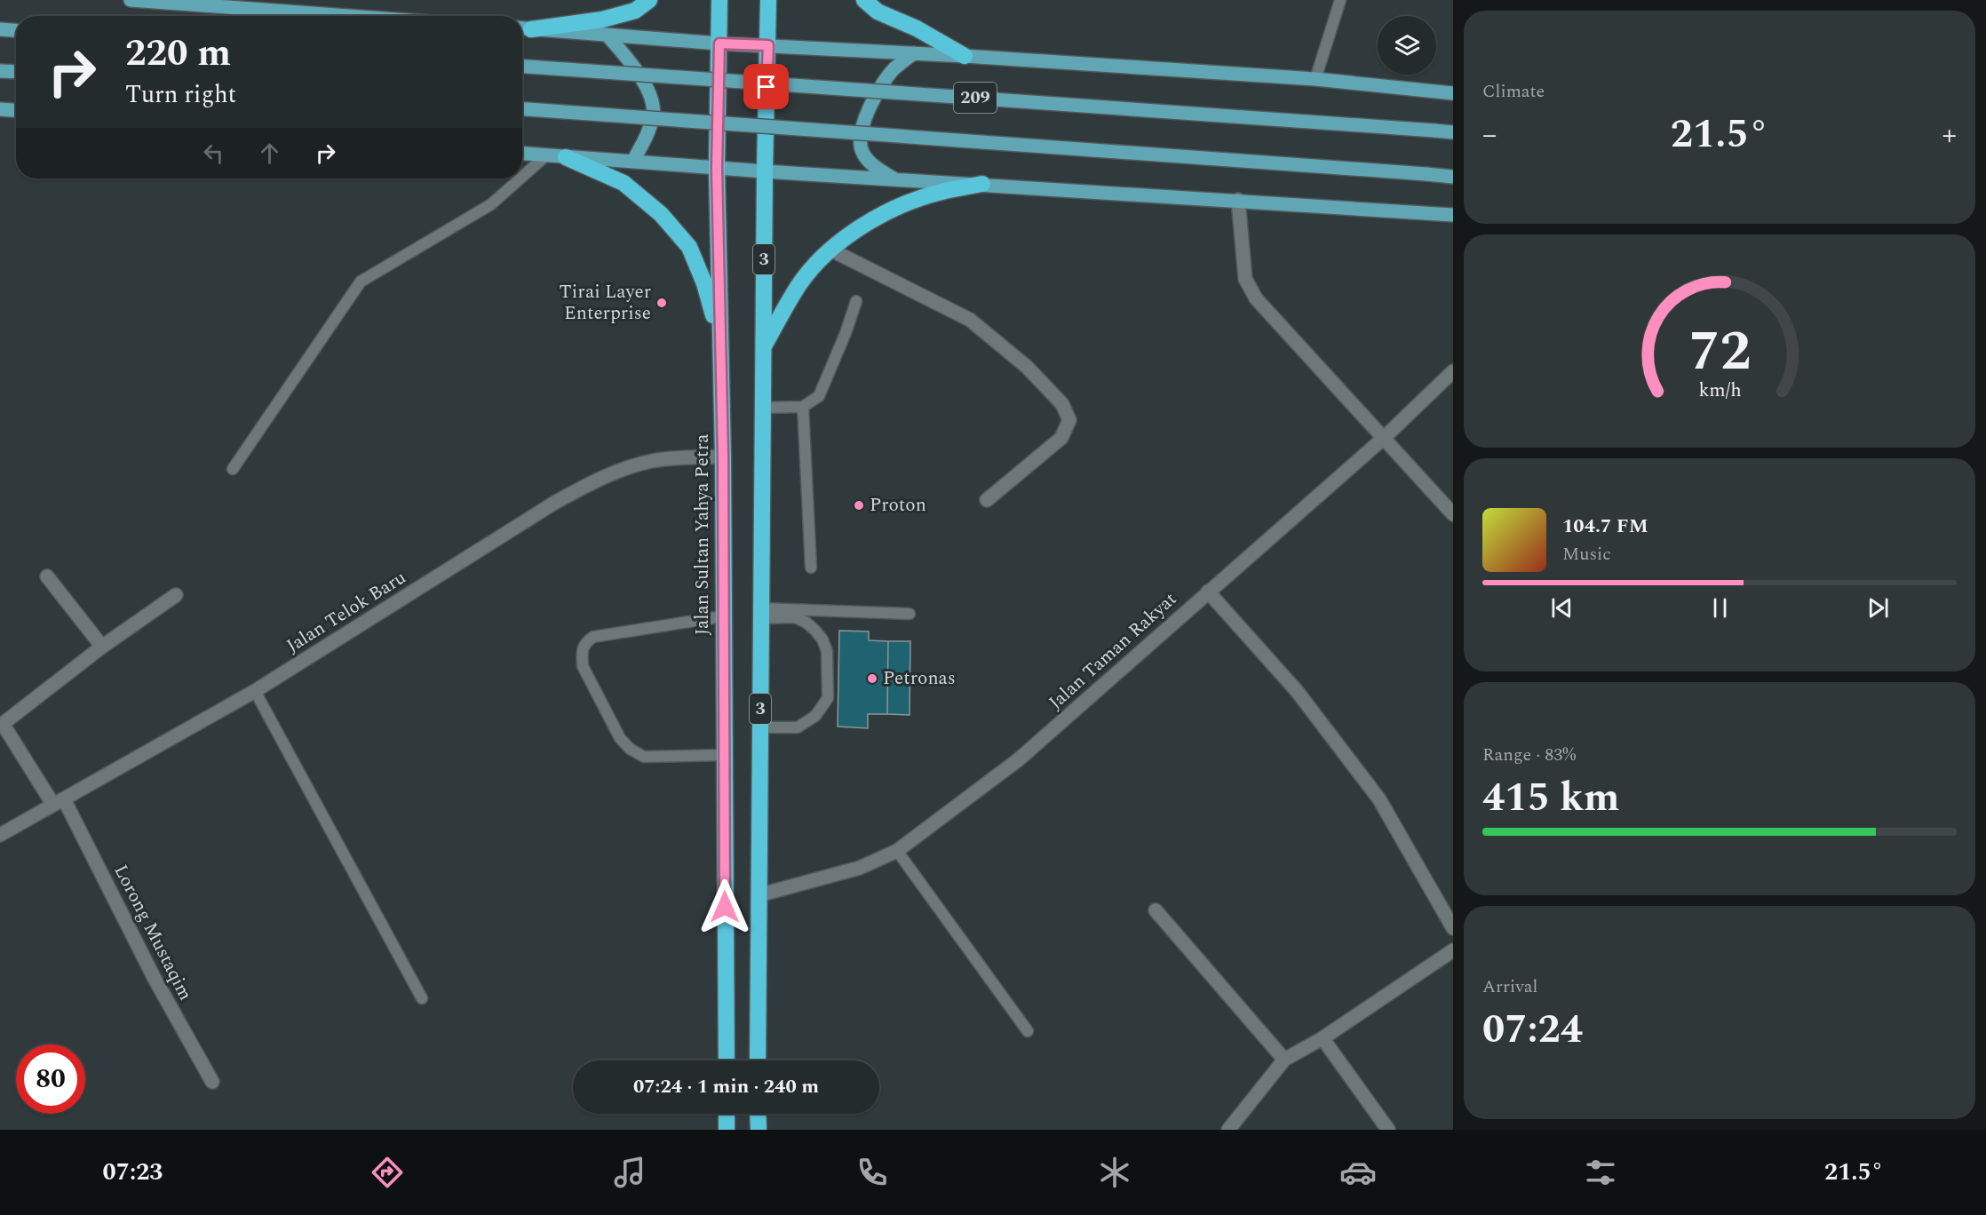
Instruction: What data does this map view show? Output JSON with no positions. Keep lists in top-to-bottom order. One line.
{"streets":{"highway":["3","Jalan Sultan Yahya Petra"],"main road":["209"],"street":["Jalan Telok Baru","Jalan Taman Rakyat","Lorong Mustaqim"]},"crossings":[["3","Jalan Taman Rakyat"],["Jalan Sultan Yahya Petra","Jalan Telok Baru"],["Jalan Telok Baru","Lorong Mustaqim"]],"places":["Tirai Layer Enterprise","Proton","Petronas"],"page":{"tile":["Climate",["Range · 83%","415 km"],["Arrival","07:24"]],"turn":["220 m","Turn right"],"heat":["−","21.5°","+"],"song":["104.7 FM","Music"],"limit":"80","trip":"07:24 · 1 min · 240 m","tabs":["07:23","21.5°"],"gauge":["72","km/h"]}}
